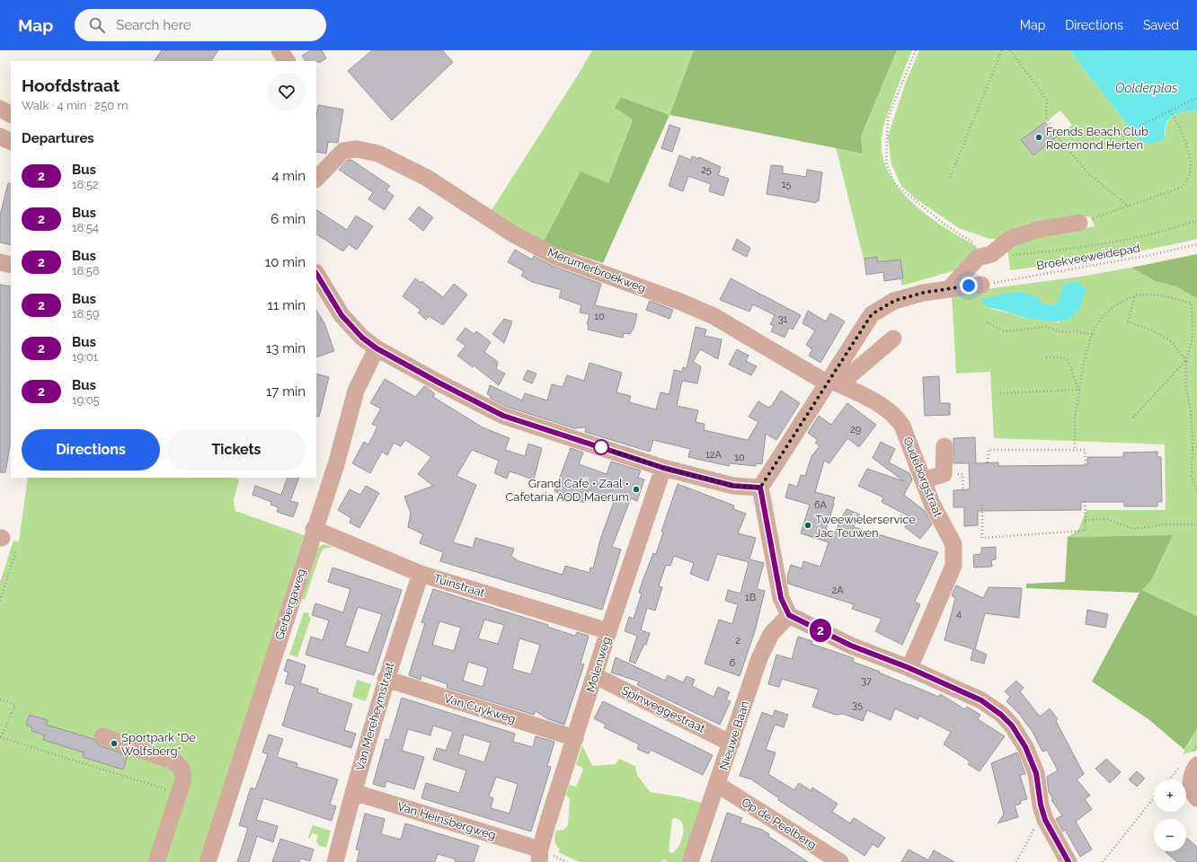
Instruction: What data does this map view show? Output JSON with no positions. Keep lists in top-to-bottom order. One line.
{"streets":{"street":["Merumerbroekweg","Oudeborgstraat","Tuinstraat","Gerbergaweg","Molenweg","Van Cuykweg","Spinweggestraat","Van Mereheymstraat","Nieuwe Baan","Van Heinsbergweg","Op de Peelberg"],"path":["Broekveeweidepad"]},"crossings":[["Merumerbroekweg","Oudeborgstraat"],["Tuinstraat","Gerbergaweg"],["Tuinstraat","Molenweg"],["Tuinstraat","Van Mereheymstraat"],["Molenweg","Van Cuykweg"],["Molenweg","Spinweggestraat"],["Molenweg","Van Heinsbergweg"],["Van Cuykweg","Van Mereheymstraat"],["Spinweggestraat","Nieuwe Baan"],["Van Mereheymstraat","Van Heinsbergweg"],["Nieuwe Baan","Op de Peelberg"]],"water":["Oolderplas"],"places":["Frends Beach Club Roermond Herten","Grand Café • Zaal • Cafetaria AOD Maerum","Tweewielerservice Jac Teuwen","Sportpark \"De Wolfsberg\""],"lines":["bus line 2"],"house_numbers":["25","15","10","31","29","12A","10","6A","2A","1B","4","2","6","37","35"],"page":{"header":"Map","search":"Search here","nav":["Map","Directions","Saved"],"on_map":"2","heading":[["Hoofdstraat","Walk · 4 min · 250 m"],"Departures"],"list":[{"mark":"2","name":"Bus","note":"18:52","value":"4 min"},{"mark":"2","name":"Bus","note":"18:54","value":"6 min"},{"mark":"2","name":"Bus","note":"18:58","value":"10 min"},{"mark":"2","name":"Bus","note":"18:59","value":"11 min"},{"mark":"2","name":"Bus","note":"19:01","value":"13 min"},{"mark":"2","name":"Bus","note":"19:05","value":"17 min"}],"buttons":["Directions","Tickets"],"map_buttons":["+","−"]}}
